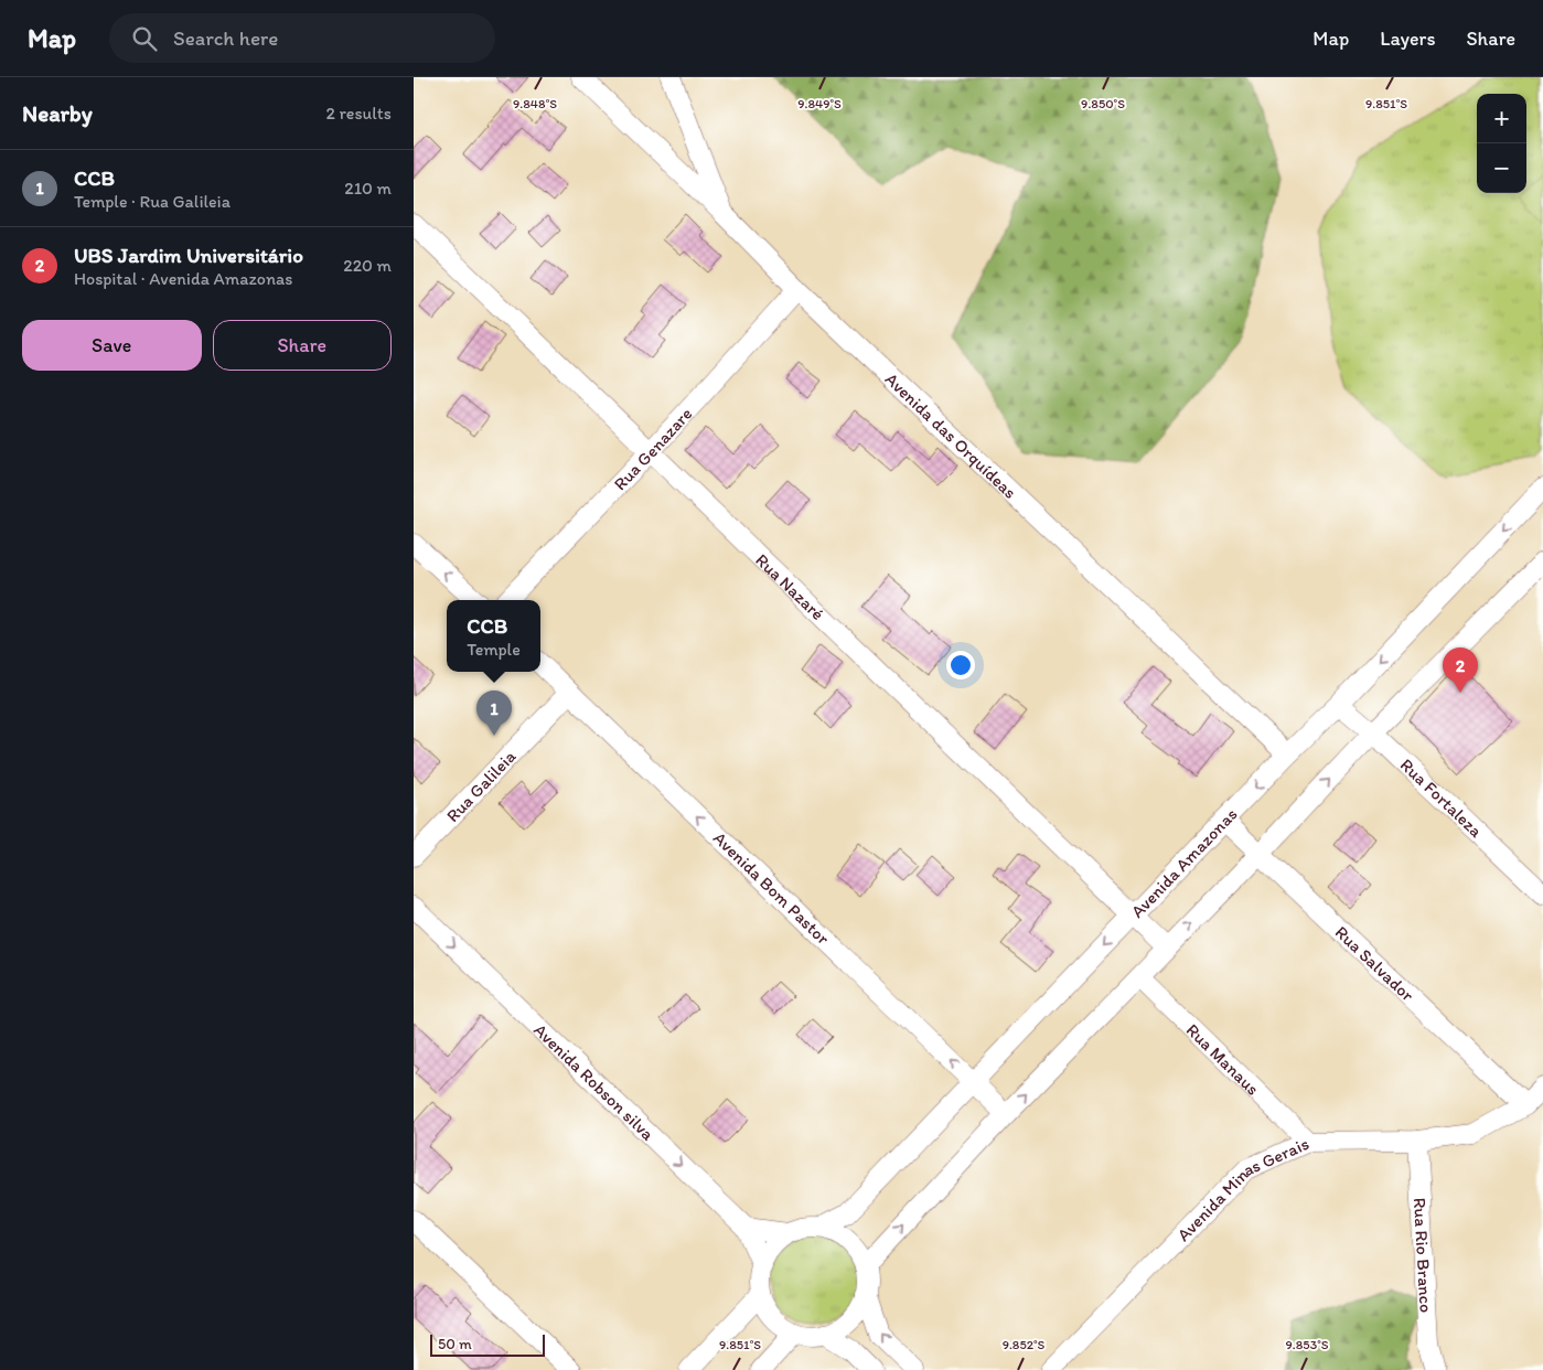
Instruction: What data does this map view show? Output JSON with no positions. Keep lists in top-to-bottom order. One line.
{"streets":{"street":["Avenida das Orquídeas","Rua Genazare","Rua Nazaré","Rua Galileia","Rua Fortaleza","Avenida Amazonas","Avenida Bom Pastor","Rua Salvador","Rua Manaus","Avenida Robson silva","Avenida Minas Gerais","Rua Rio Branco"]},"crossings":[["Avenida das Orquídeas","Rua Genazare"],["Avenida das Orquídeas","Avenida Amazonas"],["Rua Genazare","Rua Nazaré"],["Rua Nazaré","Avenida Amazonas"],["Rua Galileia","Avenida Bom Pastor"],["Rua Fortaleza","Avenida Amazonas"],["Avenida Amazonas","Avenida Bom Pastor"],["Avenida Amazonas","Rua Salvador"],["Avenida Amazonas","Avenida Robson silva"],["Rua Salvador","Avenida Minas Gerais"],["Rua Manaus","Avenida Minas Gerais"],["Avenida Minas Gerais","Rua Rio Branco"]],"one_way":["Avenida Bom Pastor","Avenida Robson silva"],"scale_bar":"50 m","page":{"header":"Map","search":"Search here","nav":["Map","Layers","Share"],"heading":["Nearby","2 results"],"map_buttons":["+","−"],"list":[{"mark":"1","name":"CCB","note":"Temple · Rua Galileia","value":"210 m"},{"mark":"2","name":"UBS Jardim Universitário","note":"Hospital · Avenida Amazonas","value":"220 m"}],"buttons":["Save","Share"],"popup":["CCB","Temple"],"pins":["2","1"],"scale":"50 m"},"coordinates":["9.848°S","9.849°S","9.850°S","9.851°S","9.852°S","9.853°S"]}
